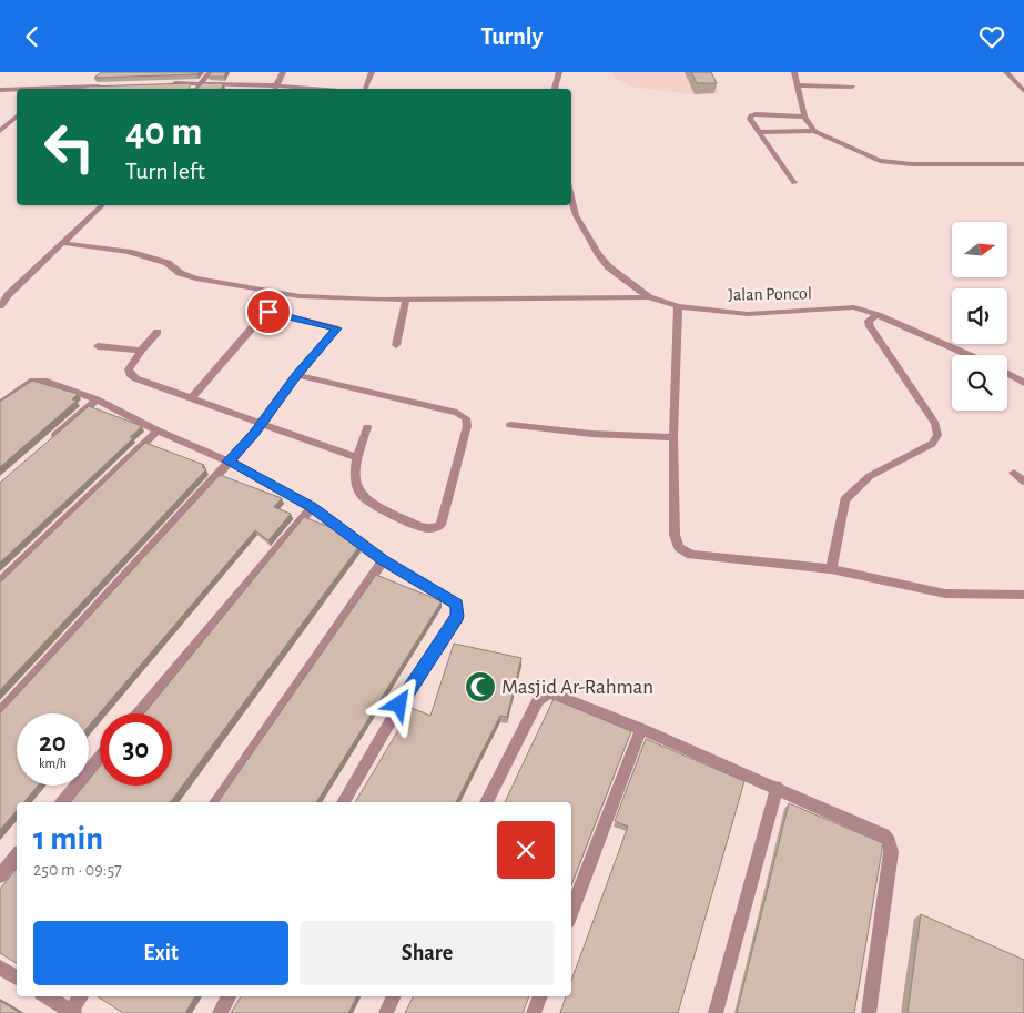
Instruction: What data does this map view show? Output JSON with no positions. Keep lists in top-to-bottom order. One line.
{"streets":{"street":["Jalan Poncol"]},"places":{"mosque":["Masjid Ar-Rahman"]},"north":"right","page":{"header":"Turnly","turn":["40 m","Turn left"],"speed":"20 km/h","limit":"30","heading":["1 min","250 m · 09:57"],"buttons":["Exit","Share"]}}
